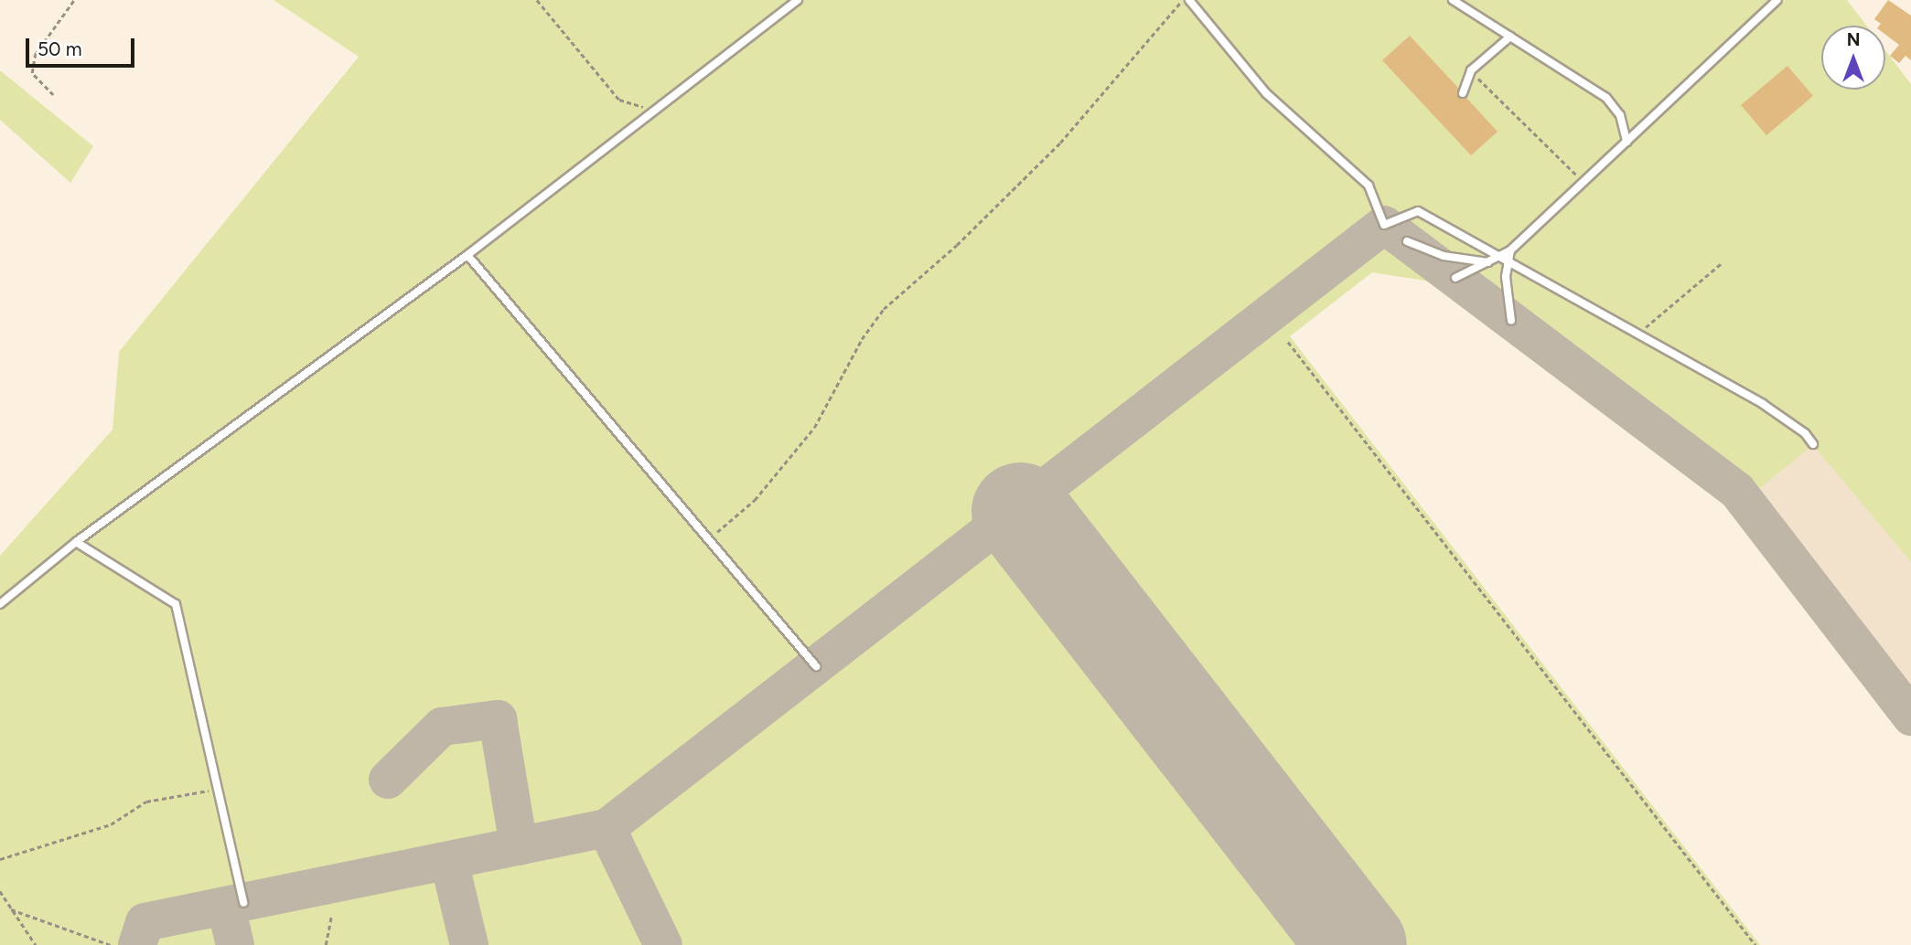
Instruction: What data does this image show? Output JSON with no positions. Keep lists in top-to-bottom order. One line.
{"scale_bar":"50 m","north":"top"}
